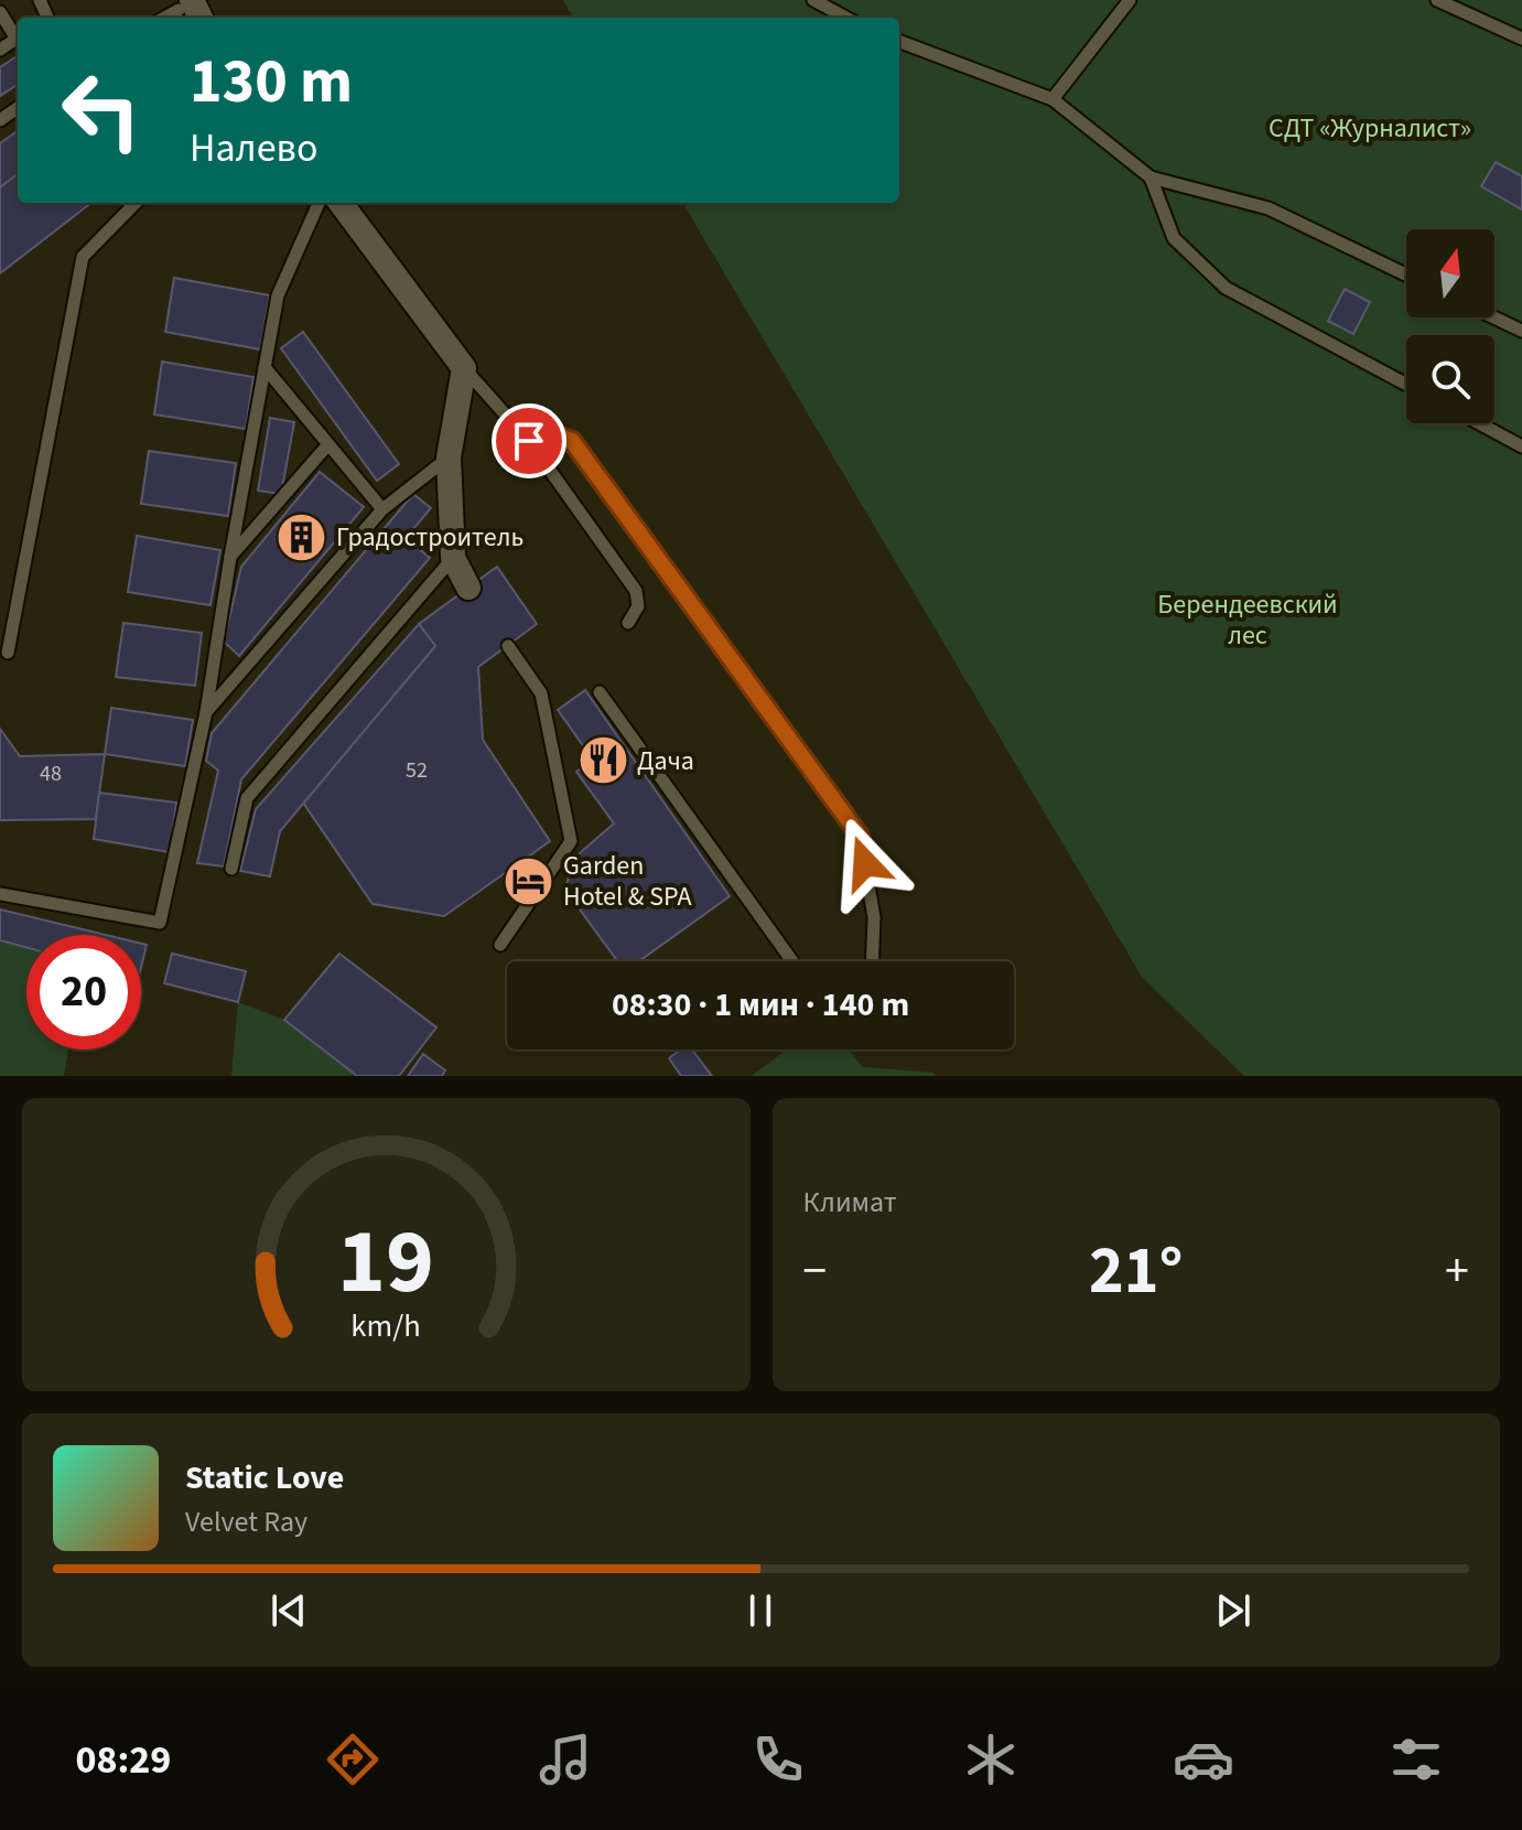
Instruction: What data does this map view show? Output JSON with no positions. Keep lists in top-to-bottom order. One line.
{"parks":["СДТ «Журналист»","Берендеевский лес"],"places":{"building":["Градостроитель"],"restaurant":["Дача"],"hotel":["Garden Hotel & SPA"]},"house_numbers":["52","48"],"north":"top","page":{"turn":["130 m","Налево"],"limit":"20","trip":"08:30 · 1 мин · 140 m","tile":"Климат","heat":["−","21°","+"],"song":["Static Love","Velvet Ray"],"tabs":"08:29","gauge":["19","km/h"]}}
